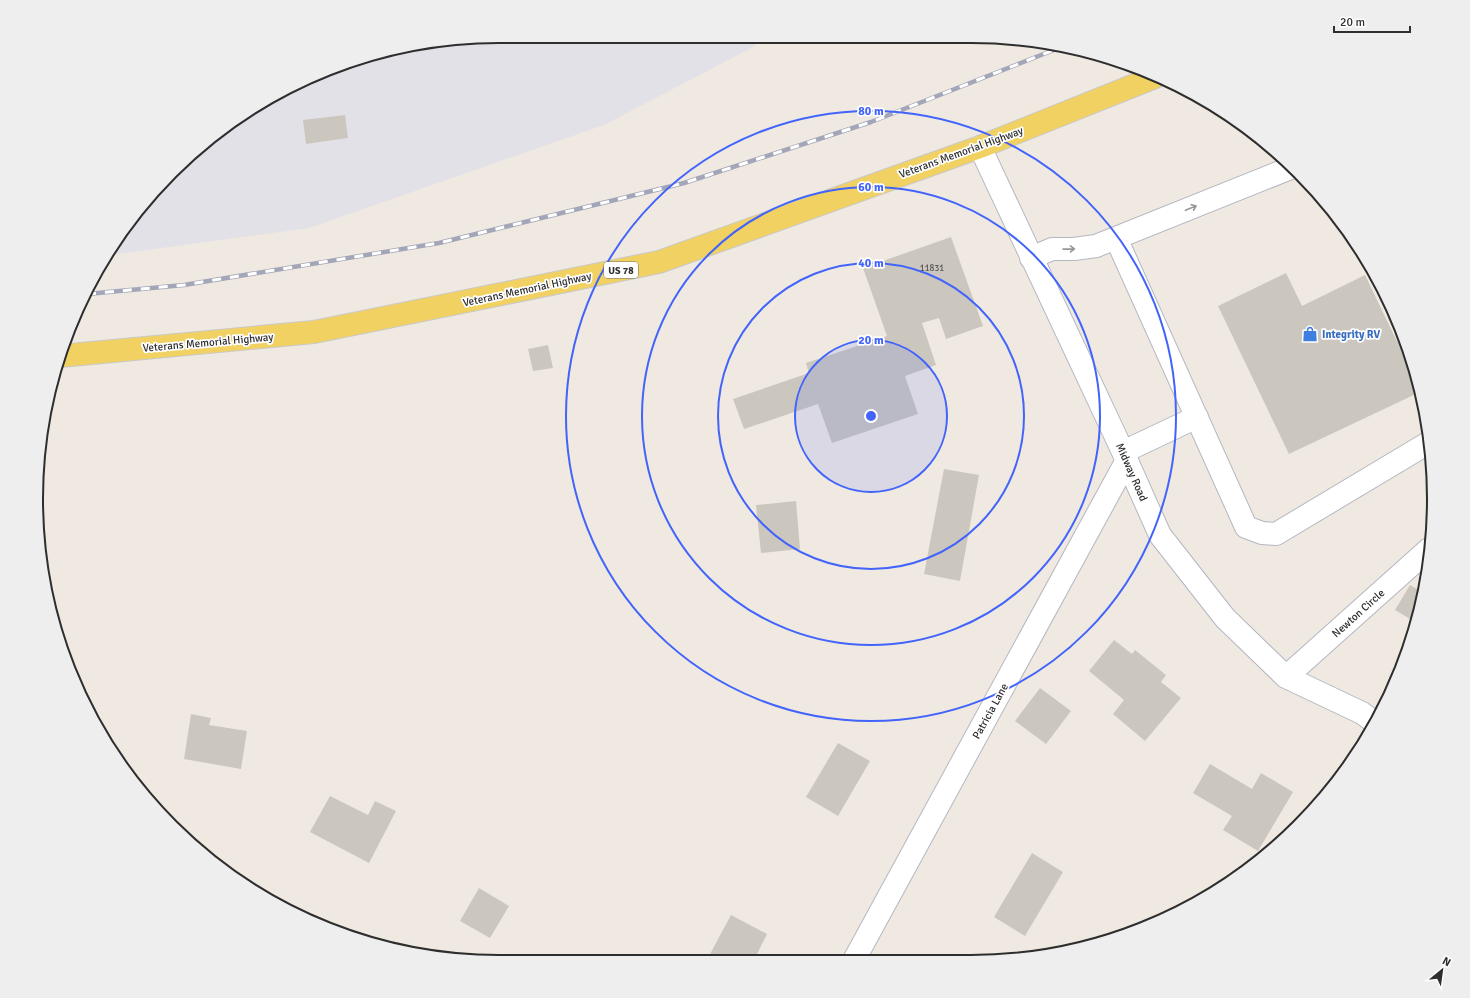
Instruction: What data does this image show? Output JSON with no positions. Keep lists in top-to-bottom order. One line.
{"streets":{"main road":["Veterans Memorial Highway","US 78"],"street":["Midway Road","Newton Circle","Patricia Lane"]},"crossings":[["Veterans Memorial Highway","Midway Road"],["Midway Road","Newton Circle"],["Midway Road","Patricia Lane"]],"places":{"shop":["Integrity RV"]},"house_numbers":["11831"],"scale_bar":"20 m","north":"top right","rings":["80 m","60 m","40 m","20 m"]}
